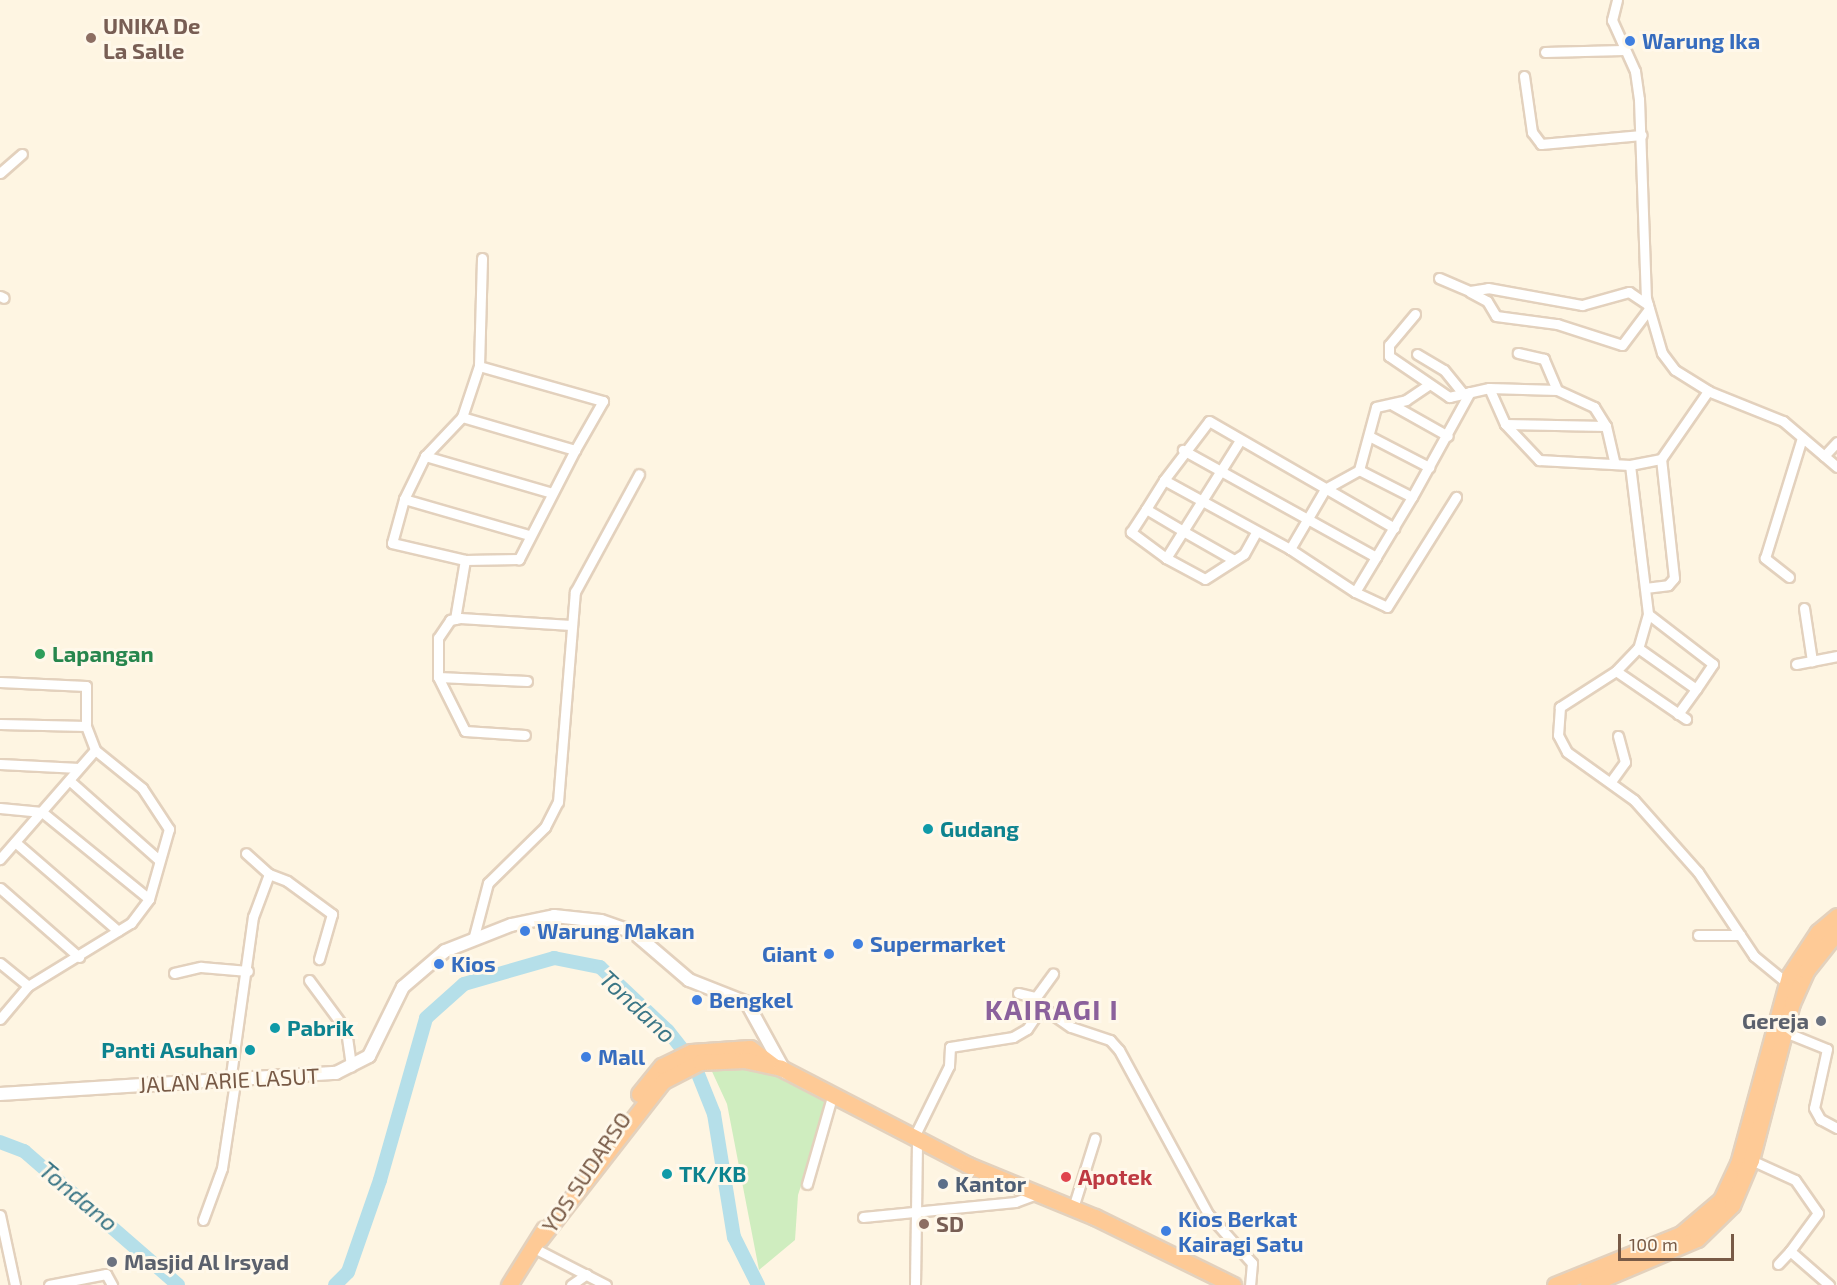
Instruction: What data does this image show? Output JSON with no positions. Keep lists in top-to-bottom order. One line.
{"streets":{"highway":["YOS SUDARSO"],"main road":["JALAN ARIE LASUT"]},"crossings":[["JALAN ARIE LASUT","YOS SUDARSO"]],"districts":["KAIRAGI I"],"water":["Tondano"],"places":["UNIKA De La Salle","Warung Ika","Lapangan","Gudang","Warung Makan","Supermarket","Giant","Kios","Bengkel","Gereja","Pabrik","Panti Asuhan","Mall","TK/KB","Apotek","Kantor","SD","Kios Berkat Kairagi Satu","Masjid Al Irsyad"],"scale_bar":"100 m"}
